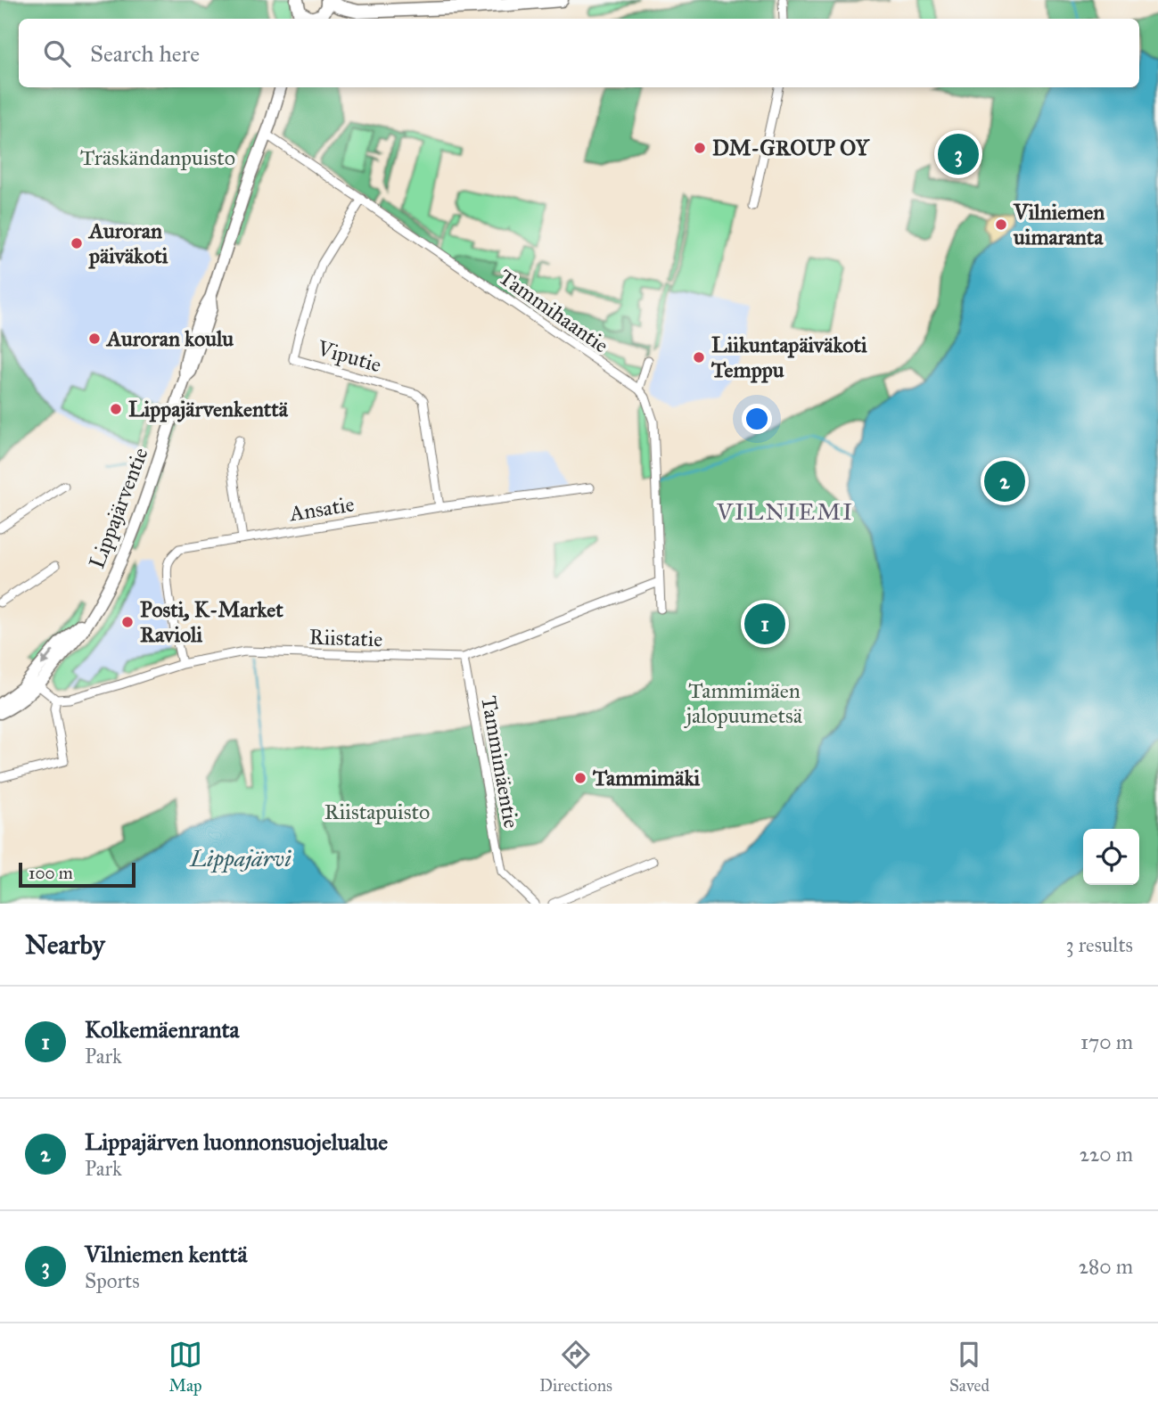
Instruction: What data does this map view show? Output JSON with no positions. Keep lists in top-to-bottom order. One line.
{"streets":{"main road":["Lippajärventie"],"street":["Tammihaantie","Viputie","Ansatie","Riistatie","Tammimäentie"]},"crossings":[["Tammihaantie","Viputie"],["Tammihaantie","Lippajärventie"],["Viputie","Ansatie"],["Ansatie","Riistatie"],["Riistatie","Tammimäentie"]],"districts":["VILNIEMI"],"water":["Lippajärvi"],"parks":["Träskändanpuisto","Tammimäen jalopuumetsä","Riistapuisto"],"places":["DM-GROUP OY","Vilniemen uimaranta","Auroran päiväkoti","Auroran koulu","Liikuntapäiväkoti Temppu","Lippajärvenkenttä","Posti, K-Market Ravioli","Tammimäki"],"scale_bar":"100 m","page":{"search":"Search here","pins":["3","2","1"],"scale":"100 m","heading":["Nearby","3 results"],"list":[{"mark":"1","name":"Kolkemäenranta","note":"Park","value":"170 m"},{"mark":"2","name":"Lippajärven luonnonsuojelualue","note":"Park","value":"220 m"},{"mark":"3","name":"Vilniemen kenttä","note":"Sports","value":"280 m"}],"nav":["Map","Directions","Saved"]}}
